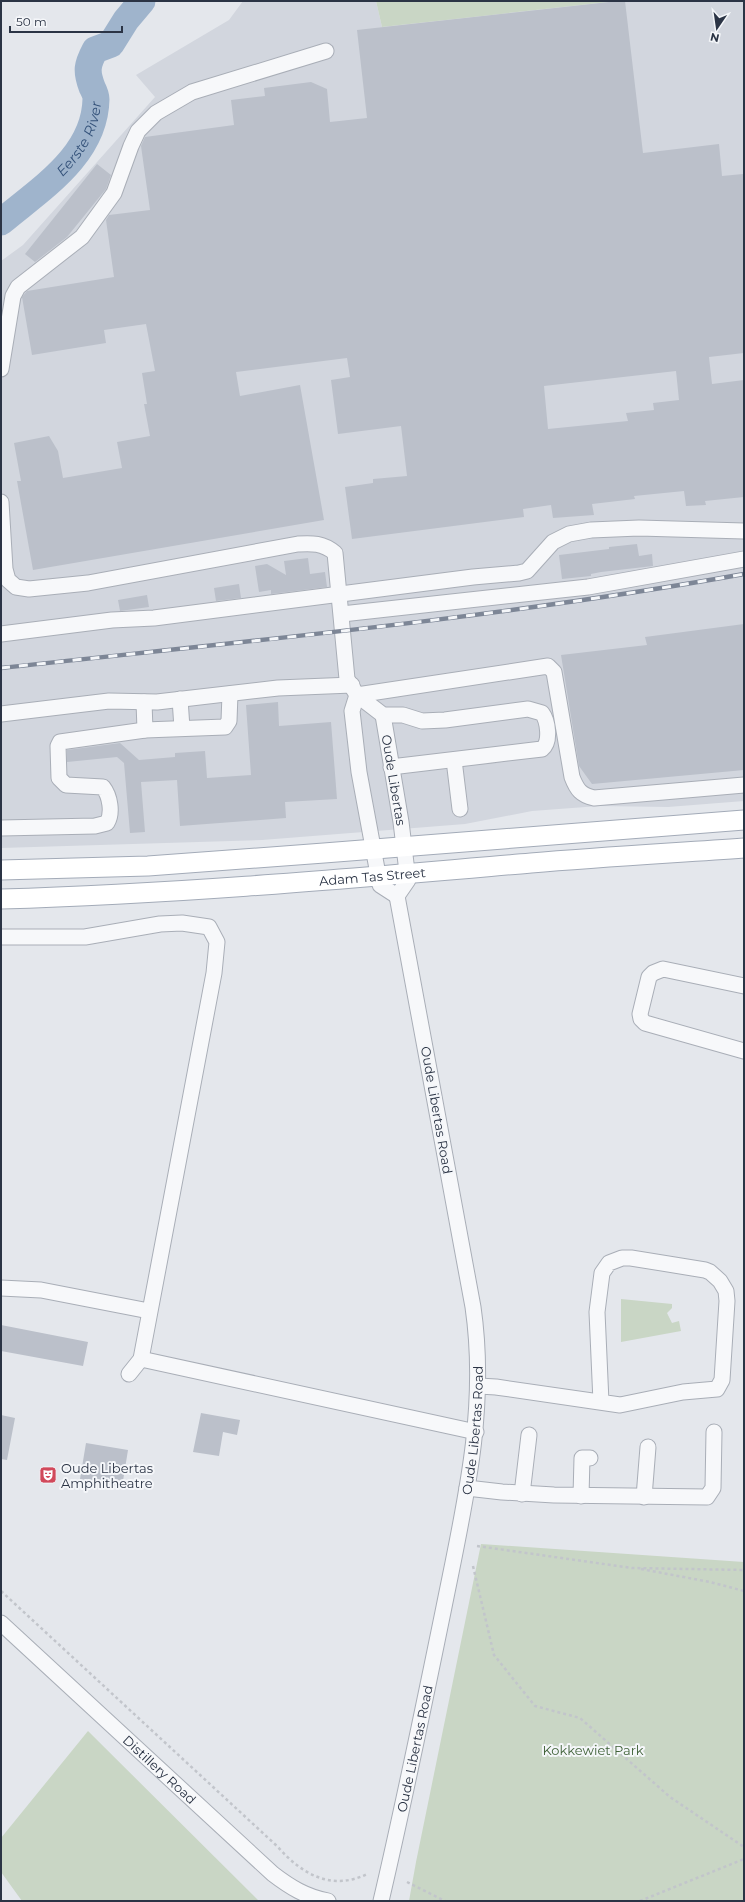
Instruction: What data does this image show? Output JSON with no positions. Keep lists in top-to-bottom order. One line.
{"streets":{"main road":["Adam Tas Street"],"street":["Oude Libertas","Oude Libertas Road","Distillery Road"]},"crossings":[["Oude Libertas","Adam Tas Street"]],"water":["Eerste River"],"parks":["Kokkewiet Park"],"places":{"theatre":["Oude Libertas Amphitheatre"]},"scale_bar":"50 m","north":"bottom"}
